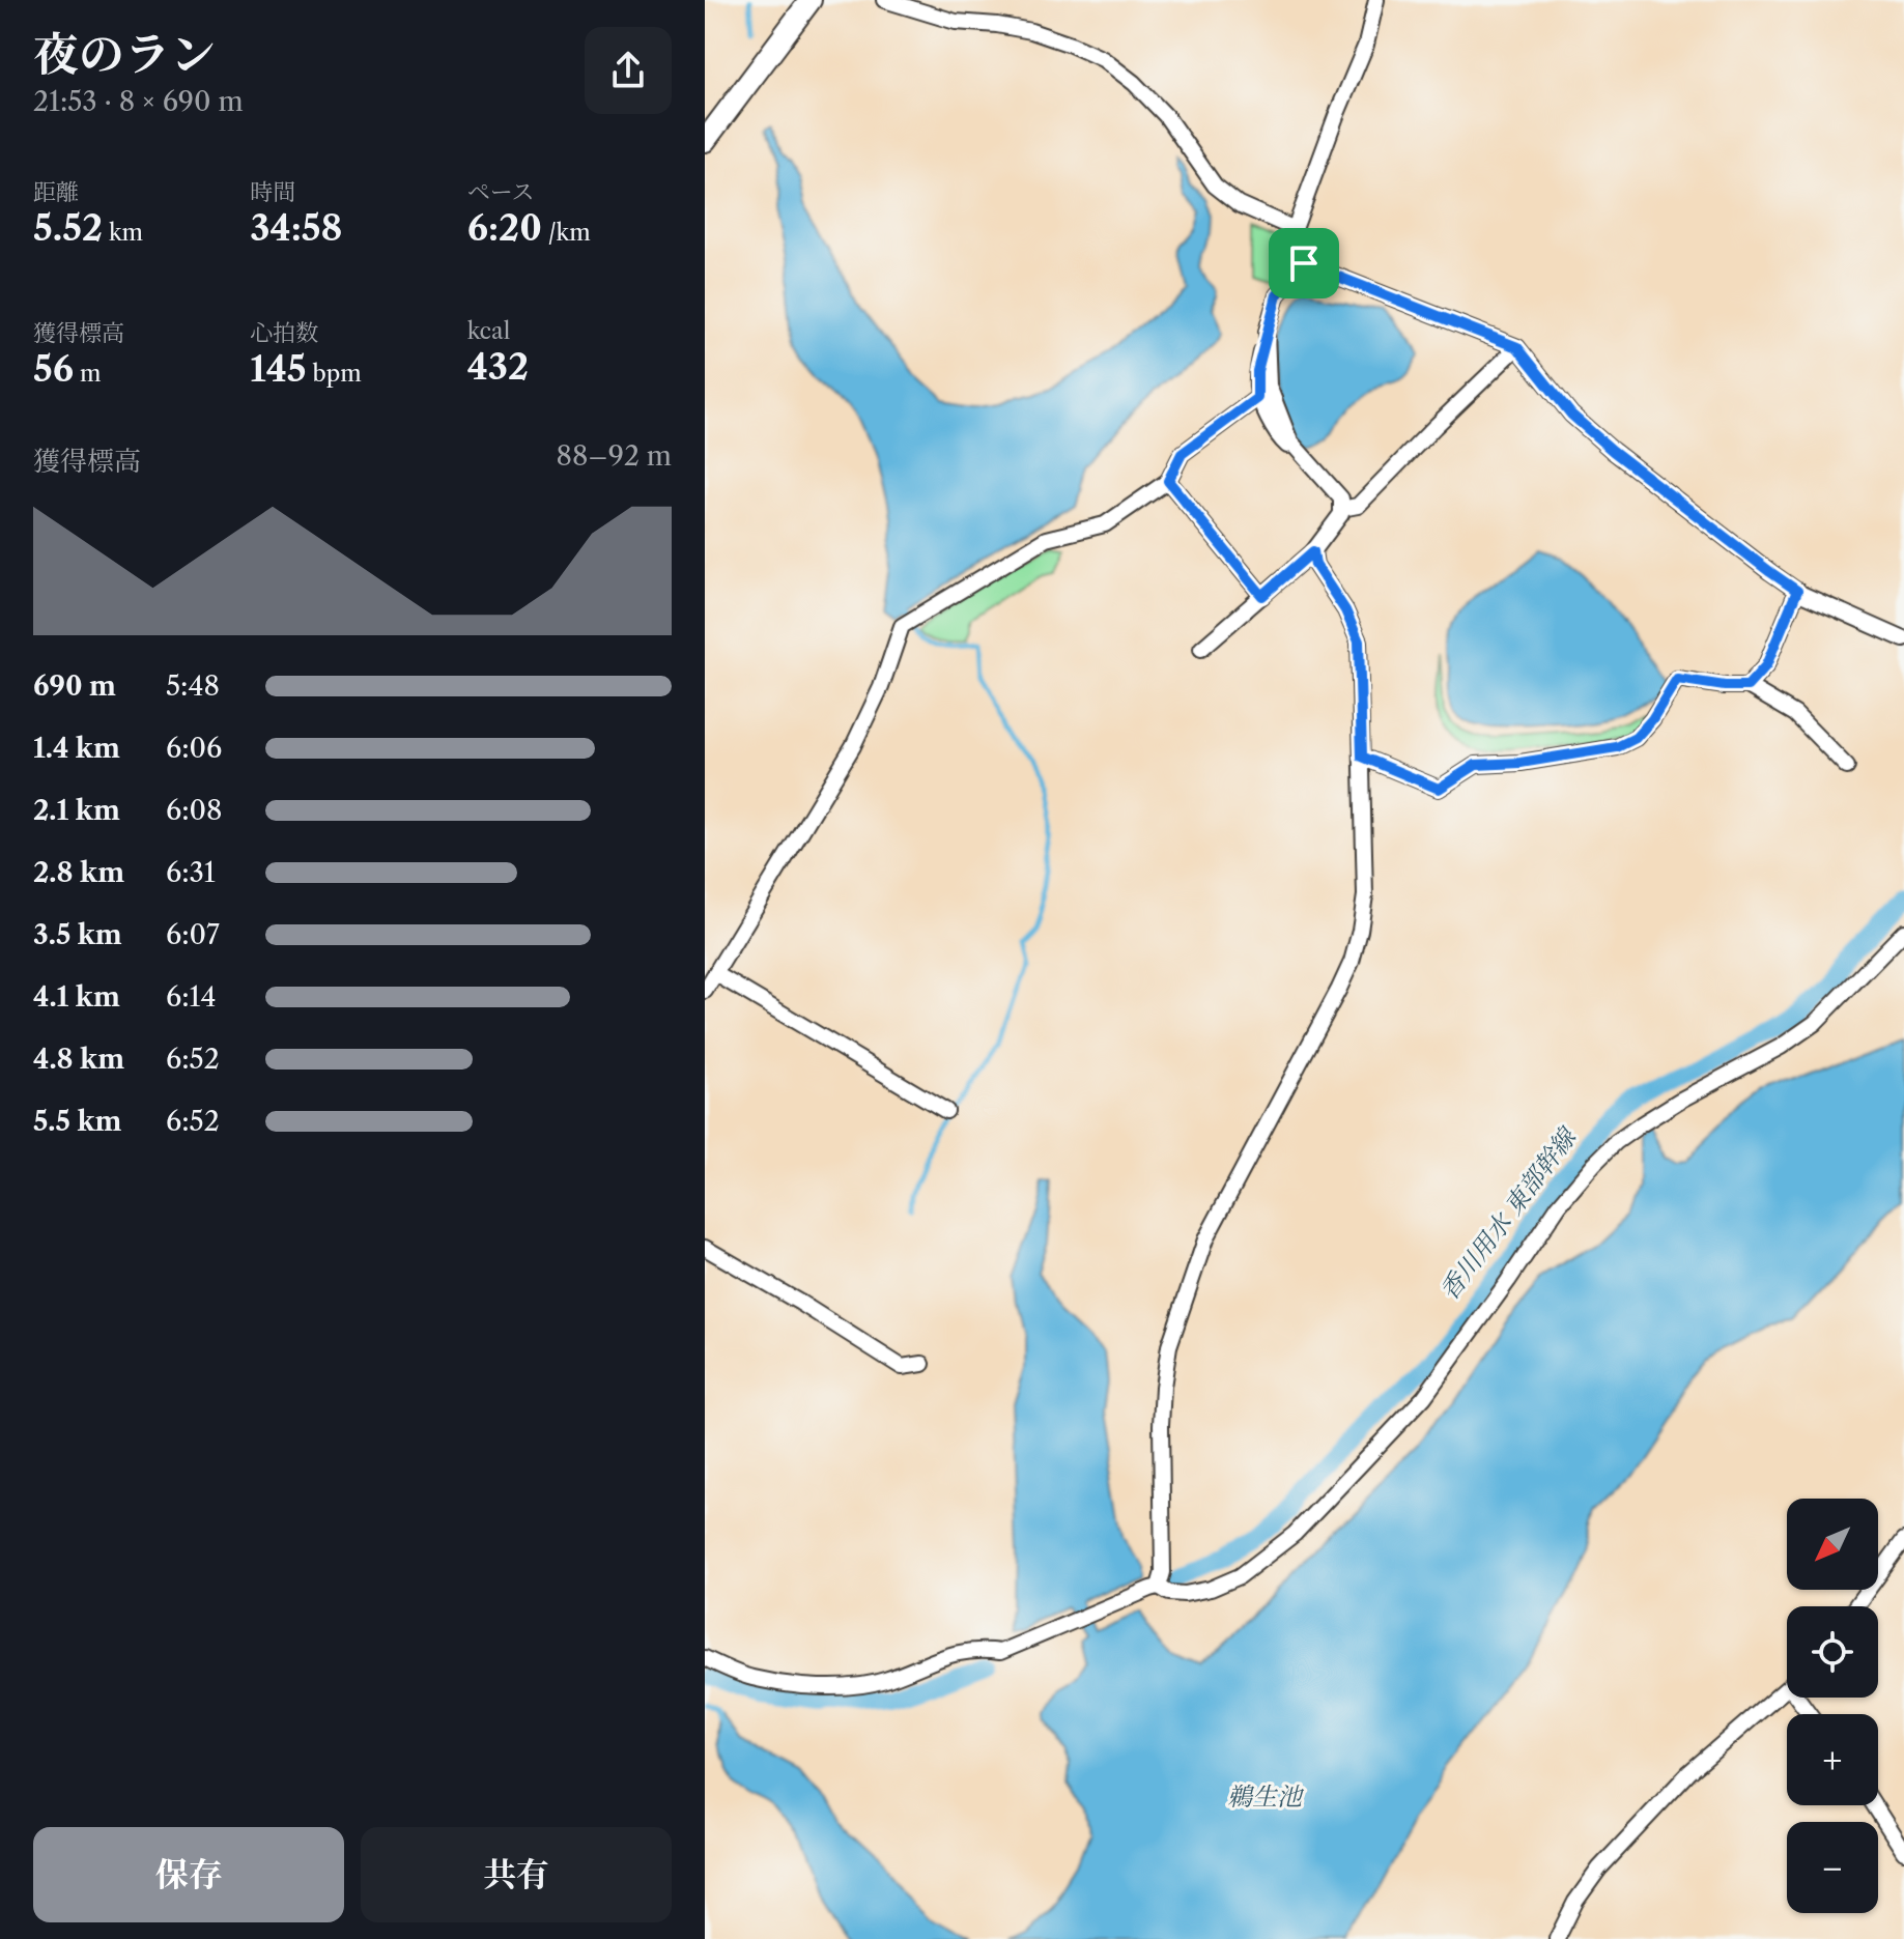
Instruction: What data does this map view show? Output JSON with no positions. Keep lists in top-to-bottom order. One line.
{"water":["香川用水 東部幹線","鵜生池"],"north":"bottom left","page":{"heading":["夜のラン","21:53 · 8 × 690 m"],"stats":[["距離","5.52 km"],["時間","34:58"],["ペース","6:20 /km"],["獲得標高","56 m"],["心拍数","145 bpm"],["kcal","432"]],"chart":["獲得標高","88–92 m"],"list":[{"name":"690 m","note":"5:48"},{"name":"1.4 km","note":"6:06"},{"name":"2.1 km","note":"6:08"},{"name":"2.8 km","note":"6:31"},{"name":"3.5 km","note":"6:07"},{"name":"4.1 km","note":"6:14"},{"name":"4.8 km","note":"6:52"},{"name":"5.5 km","note":"6:52"}],"map_buttons":["+","−"],"buttons":["保存","共有"]}}
